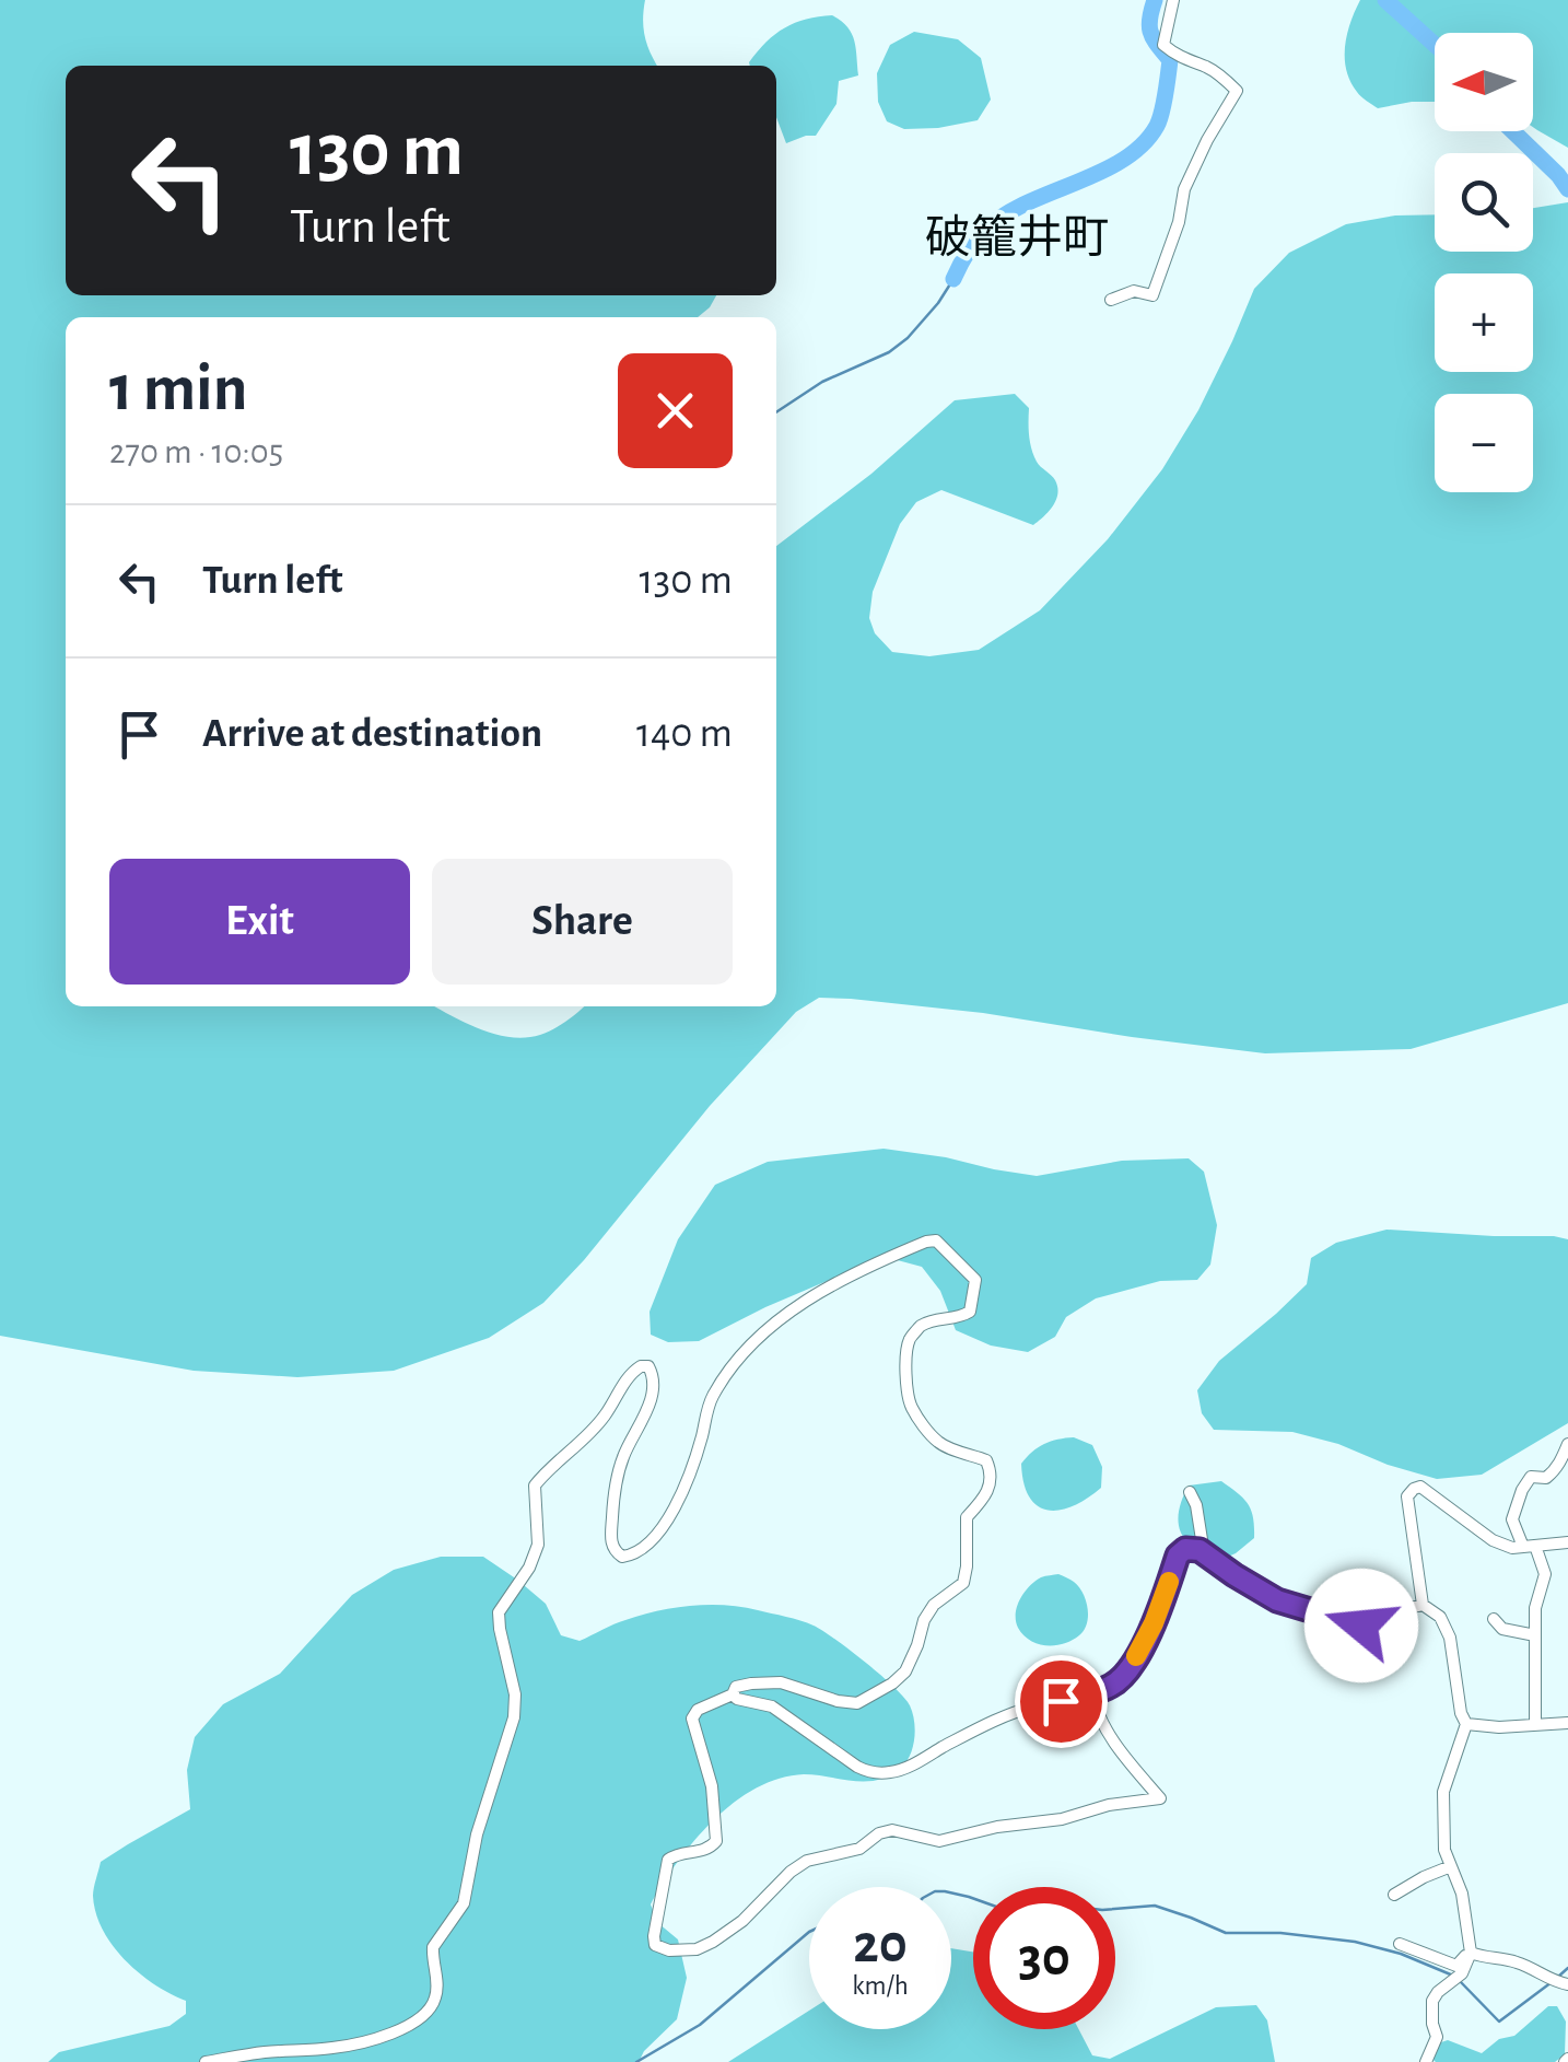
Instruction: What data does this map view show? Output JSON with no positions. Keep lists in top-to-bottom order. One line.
{"districts":["破籠井町"],"north":"left","page":{"map_buttons":["+","−"],"turn":["130 m","Turn left"],"heading":["1 min","270 m · 10:05"],"list":[{"name":"Turn left","value":"130 m"},{"name":"Arrive at destination","value":"140 m"}],"buttons":["Exit","Share"],"speed":"20 km/h","limit":"30"}}
